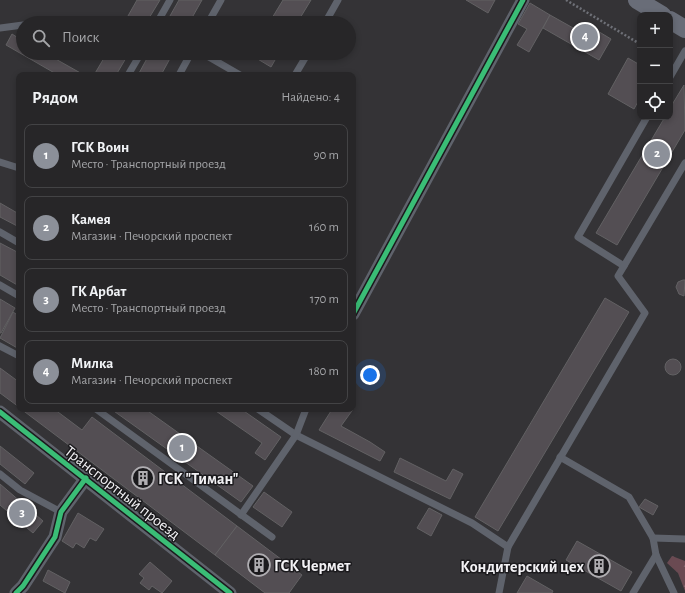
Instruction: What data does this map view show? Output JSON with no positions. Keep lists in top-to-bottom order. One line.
{"streets":{"street":["Транспортный проезд"]},"places":{"building":["ГСК \"Тиман\"","ГСК Чермет","Кондитерский цех"]},"page":{"map_buttons":["+","−"],"search":"Поиск","pins":["4","2","1","3"],"heading":["Рядом","Найдено: 4"],"list":[{"mark":"1","name":"ГСК Воин","note":"Место · Транспортный проезд","value":"90 m"},{"mark":"2","name":"Камея","note":"Магазин · Печорский проспект","value":"160 m"},{"mark":"3","name":"ГК Арбат","note":"Место · Транспортный проезд","value":"170 m"},{"mark":"4","name":"Милка","note":"Магазин · Печорский проспект","value":"180 m"}]}}
